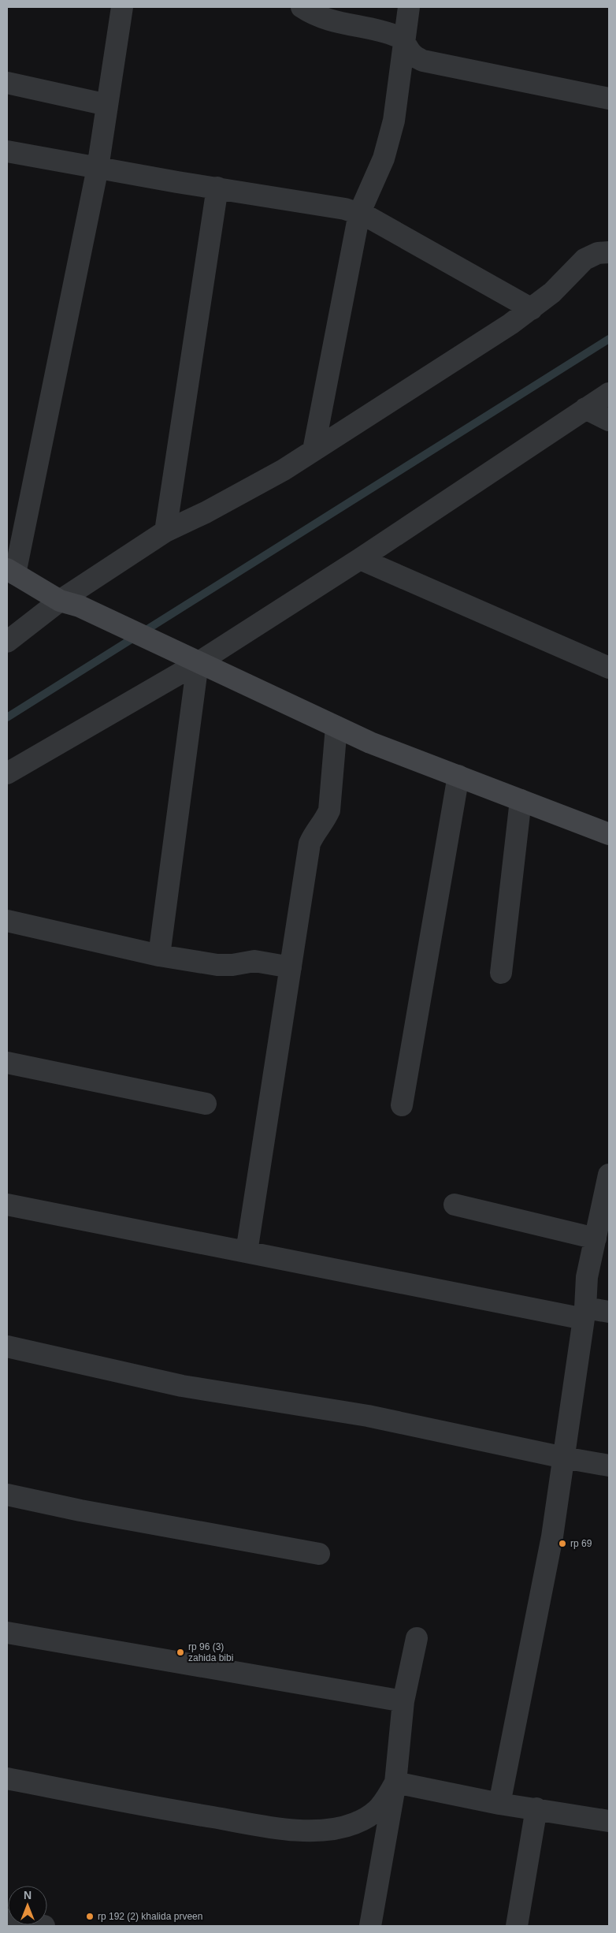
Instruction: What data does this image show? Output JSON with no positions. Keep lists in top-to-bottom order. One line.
{"places":["rp 69","rp 96 (3) zahida bibi","rp 192 (2) khalida prveen"],"north":"top"}
